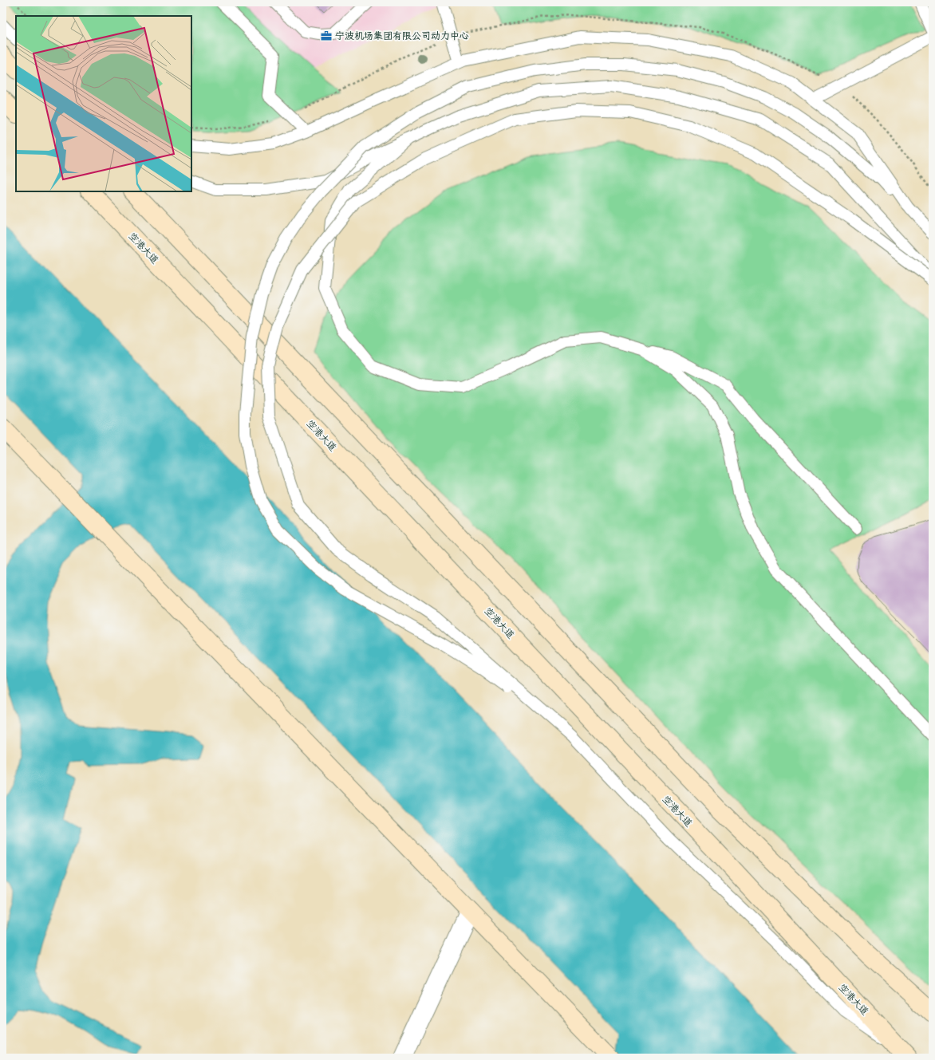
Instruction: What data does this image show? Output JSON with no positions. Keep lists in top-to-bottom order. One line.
{"streets":{"main road":["空港大道"]},"places":{"office":["宁波机场集团有限公司动力中心"]}}
